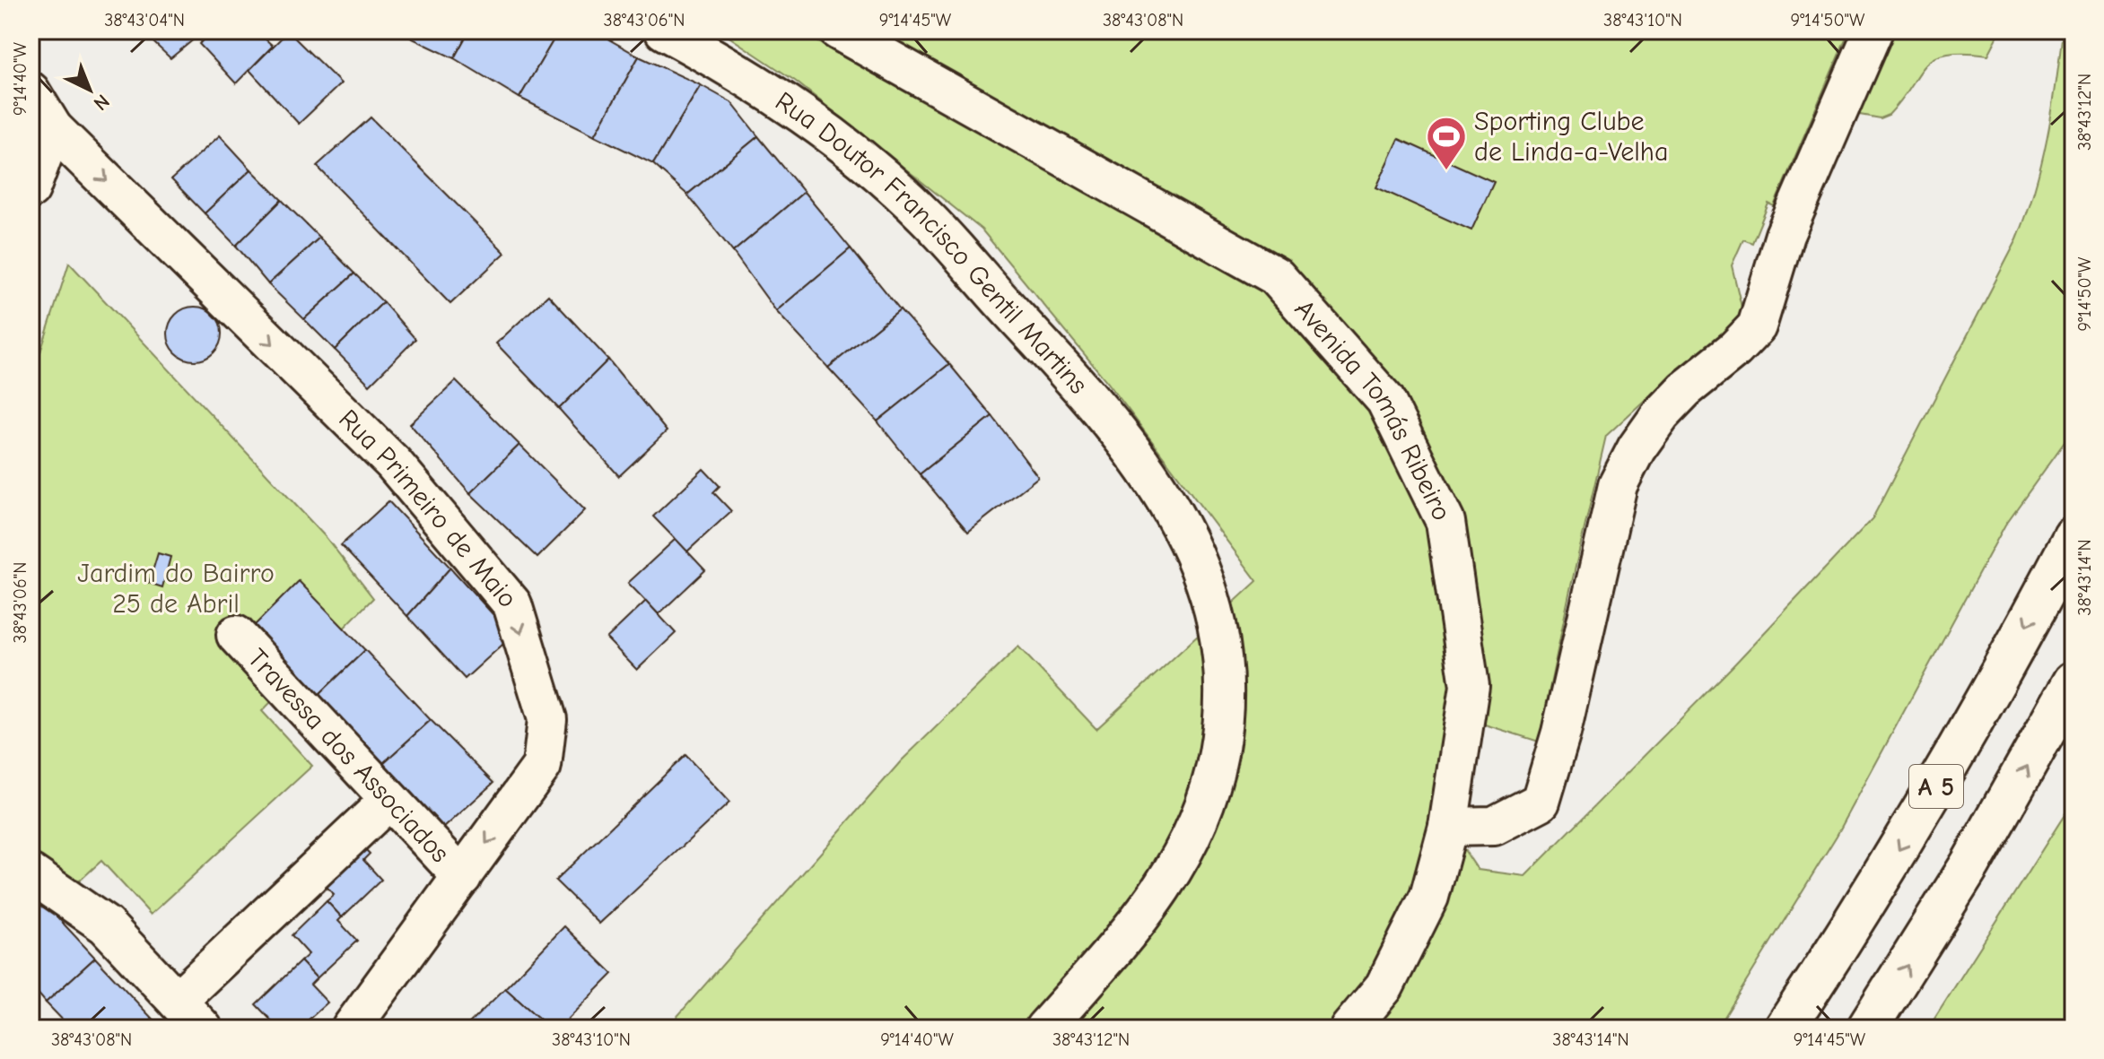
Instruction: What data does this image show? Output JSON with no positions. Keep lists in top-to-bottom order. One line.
{"streets":{"highway":["A 5"],"street":["Rua Doutor Francisco Gentil Martins","Avenida Tomás Ribeiro","Rua Primeiro de Maio","Travessa dos Associados"]},"crossings":[["Rua Primeiro de Maio","Travessa dos Associados"]],"one_way":["Rua Primeiro de Maio"],"parks":["Jardim do Bairro 25 de Abril"],"places":{"sports":["Sporting Clube de Linda-a-Velha"]},"north":"bottom right","coordinates":["38°43'04\"N","38°43'06\"N","9°14'45\"W","38°43'08\"N","38°43'10\"N","9°14'50\"W","9°14'40\"W","38°43'12\"N","38°43'14\"N"]}
